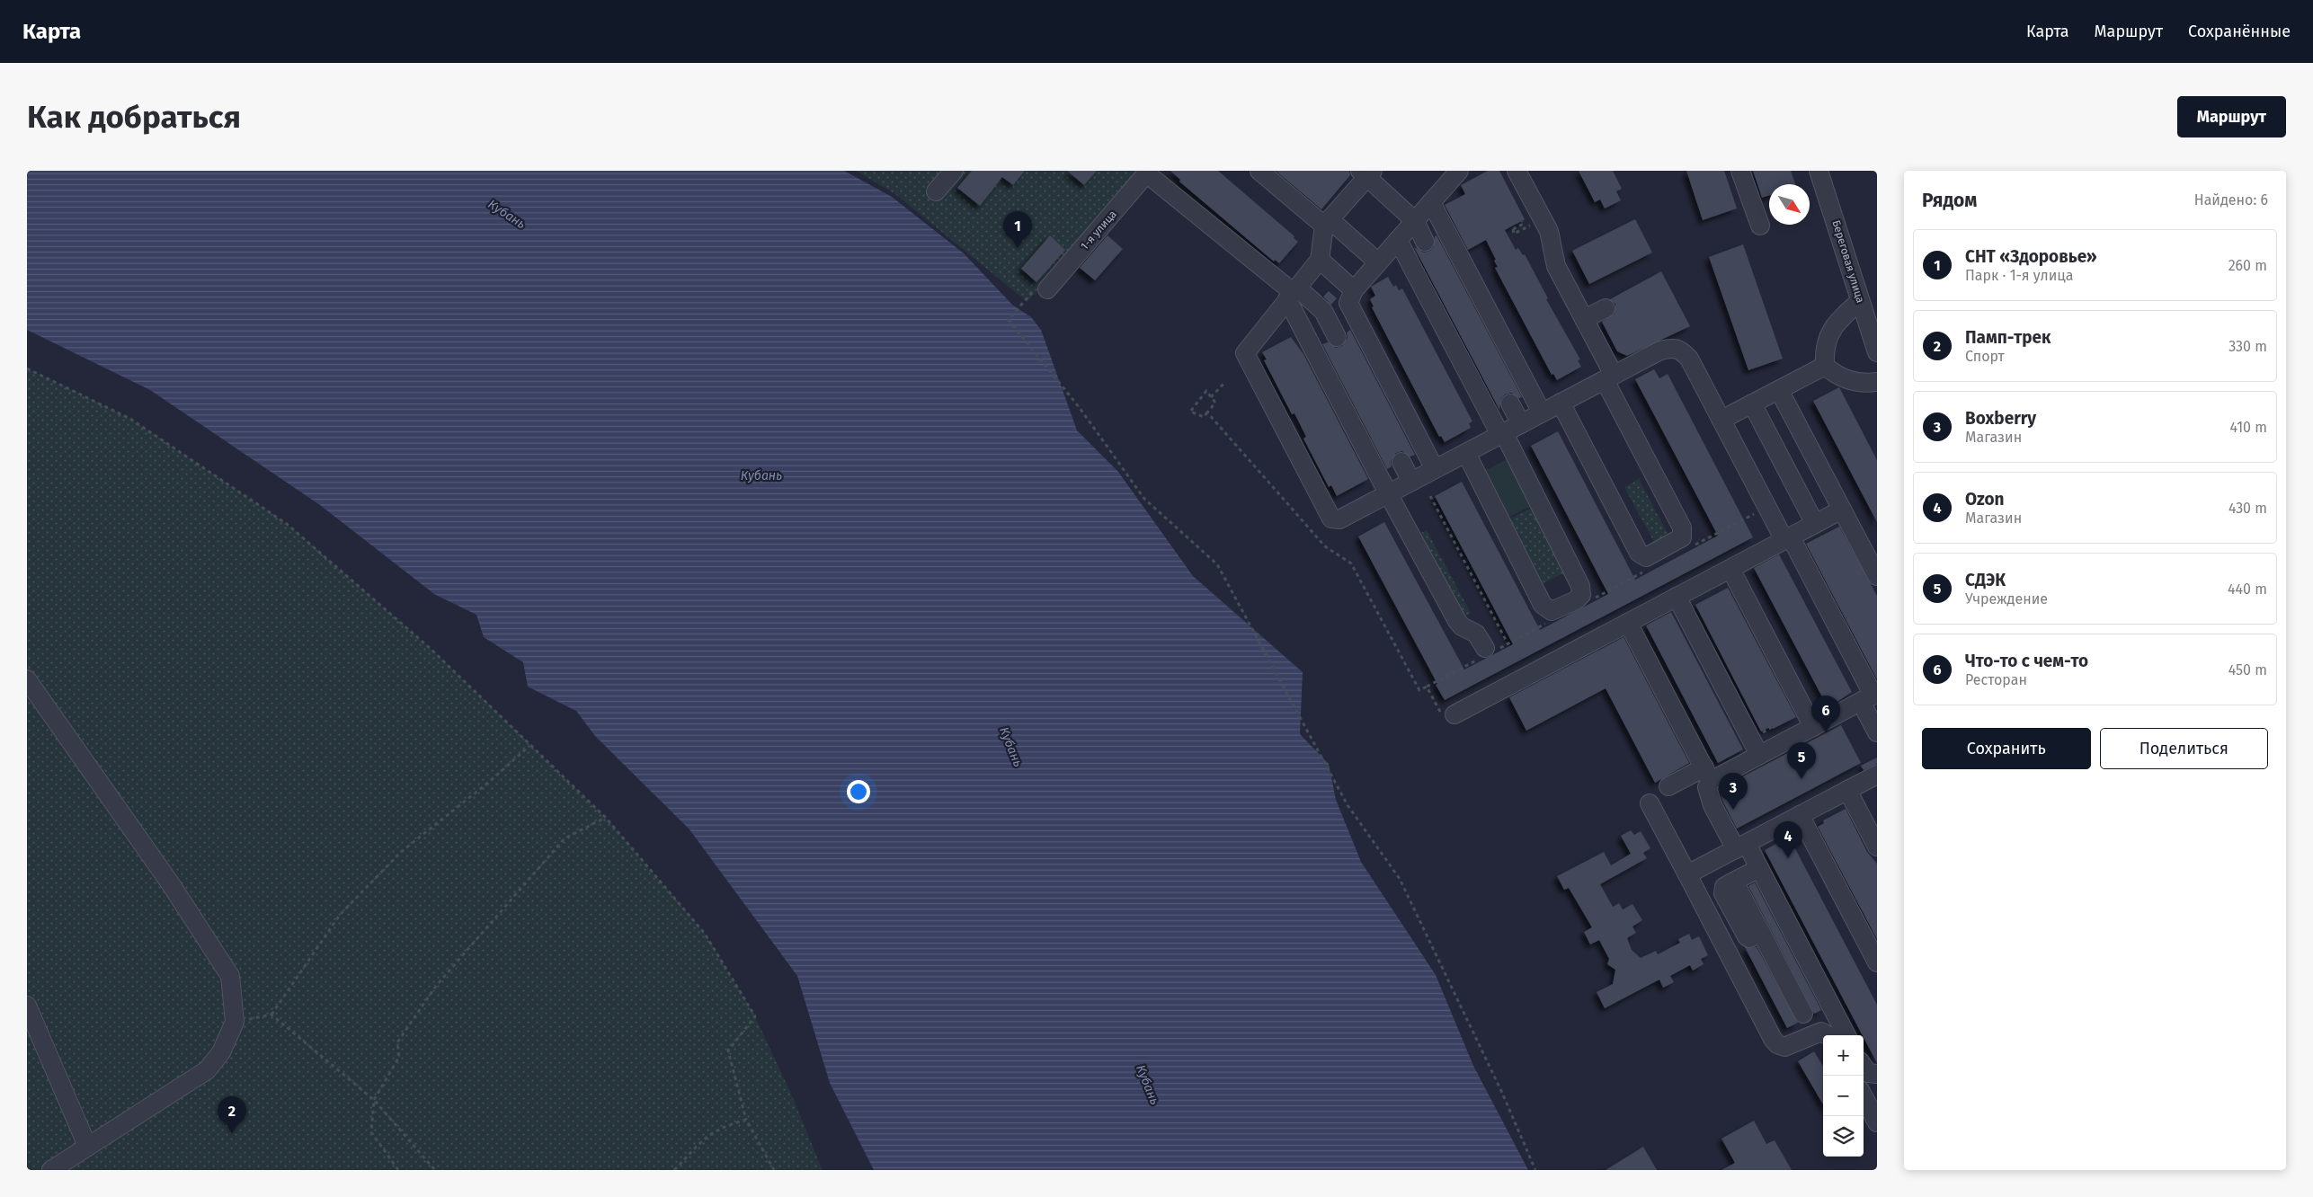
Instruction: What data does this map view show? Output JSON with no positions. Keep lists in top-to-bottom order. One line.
{"streets":{"street":["1-я улица","Береговая улица"]},"water":["Кубань"],"north":"bottom right","page":{"header":"Карта","nav":["Карта","Маршрут","Сохранённые"],"buttons":["Маршрут",["Сохранить","Поделиться"]],"title":"Как добраться","heading":["Рядом","Найдено: 6"],"pins":["1","6","5","3","4","2"],"list":[{"mark":"1","name":"СНТ «Здоровье»","note":"Парк · 1-я улица","value":"260 m"},{"mark":"2","name":"Памп-трек","note":"Спорт","value":"330 m"},{"mark":"3","name":"Boxberry","note":"Магазин","value":"410 m"},{"mark":"4","name":"Ozon","note":"Магазин","value":"430 m"},{"mark":"5","name":"СДЭК","note":"Учреждение","value":"440 m"},{"mark":"6","name":"Что-то с чем-то","note":"Ресторан","value":"450 m"}],"map_buttons":["+","−"]}}
